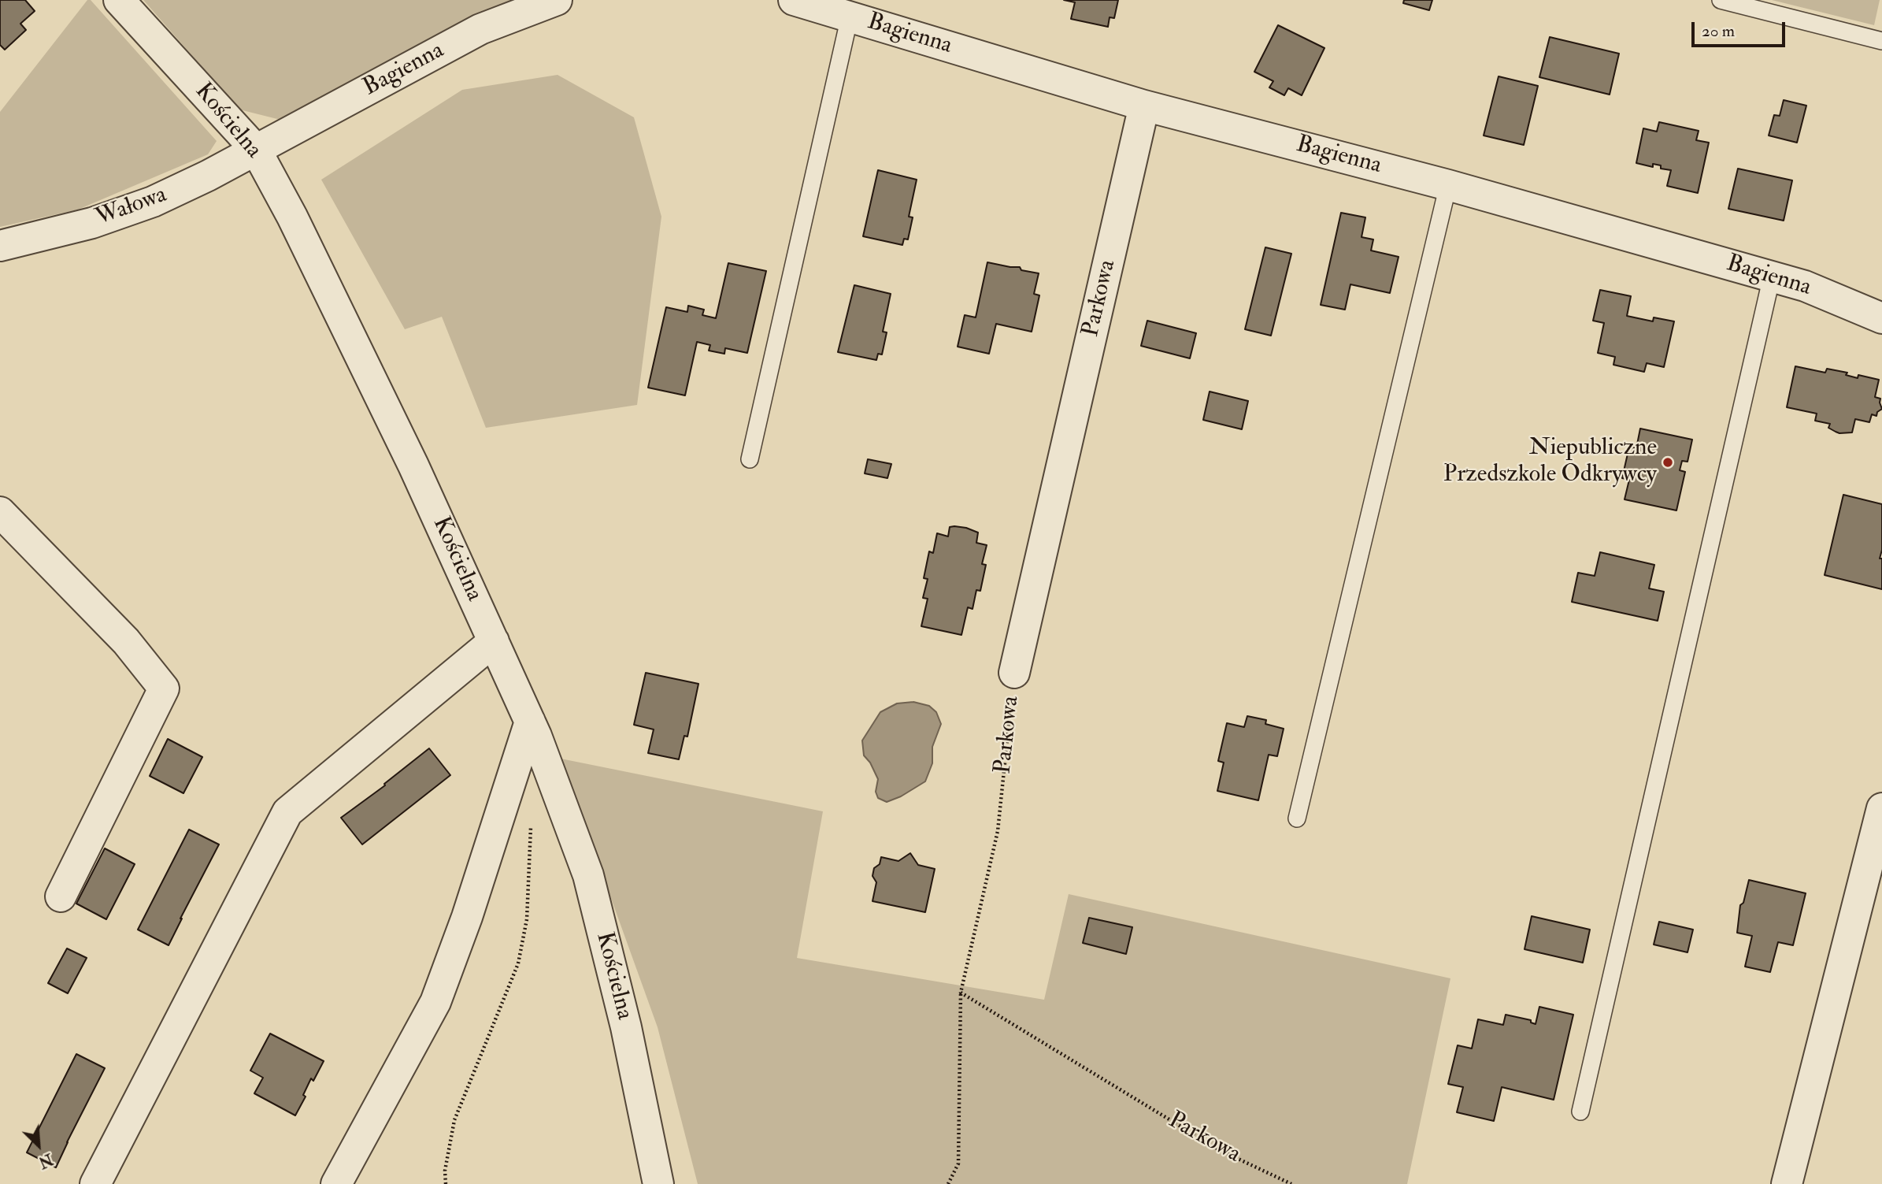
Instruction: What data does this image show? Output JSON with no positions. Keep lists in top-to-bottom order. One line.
{"streets":{"street":["Bagienna","Kościelna","Wałowa","Parkowa"]},"crossings":[["Bagienna","Kościelna"],["Bagienna","Wałowa"],["Bagienna","Parkowa"],["Kościelna","Wałowa"]],"places":["Niepubliczne Przedszkole Odkrywcy"],"scale_bar":"20 m","north":"bottom right"}
